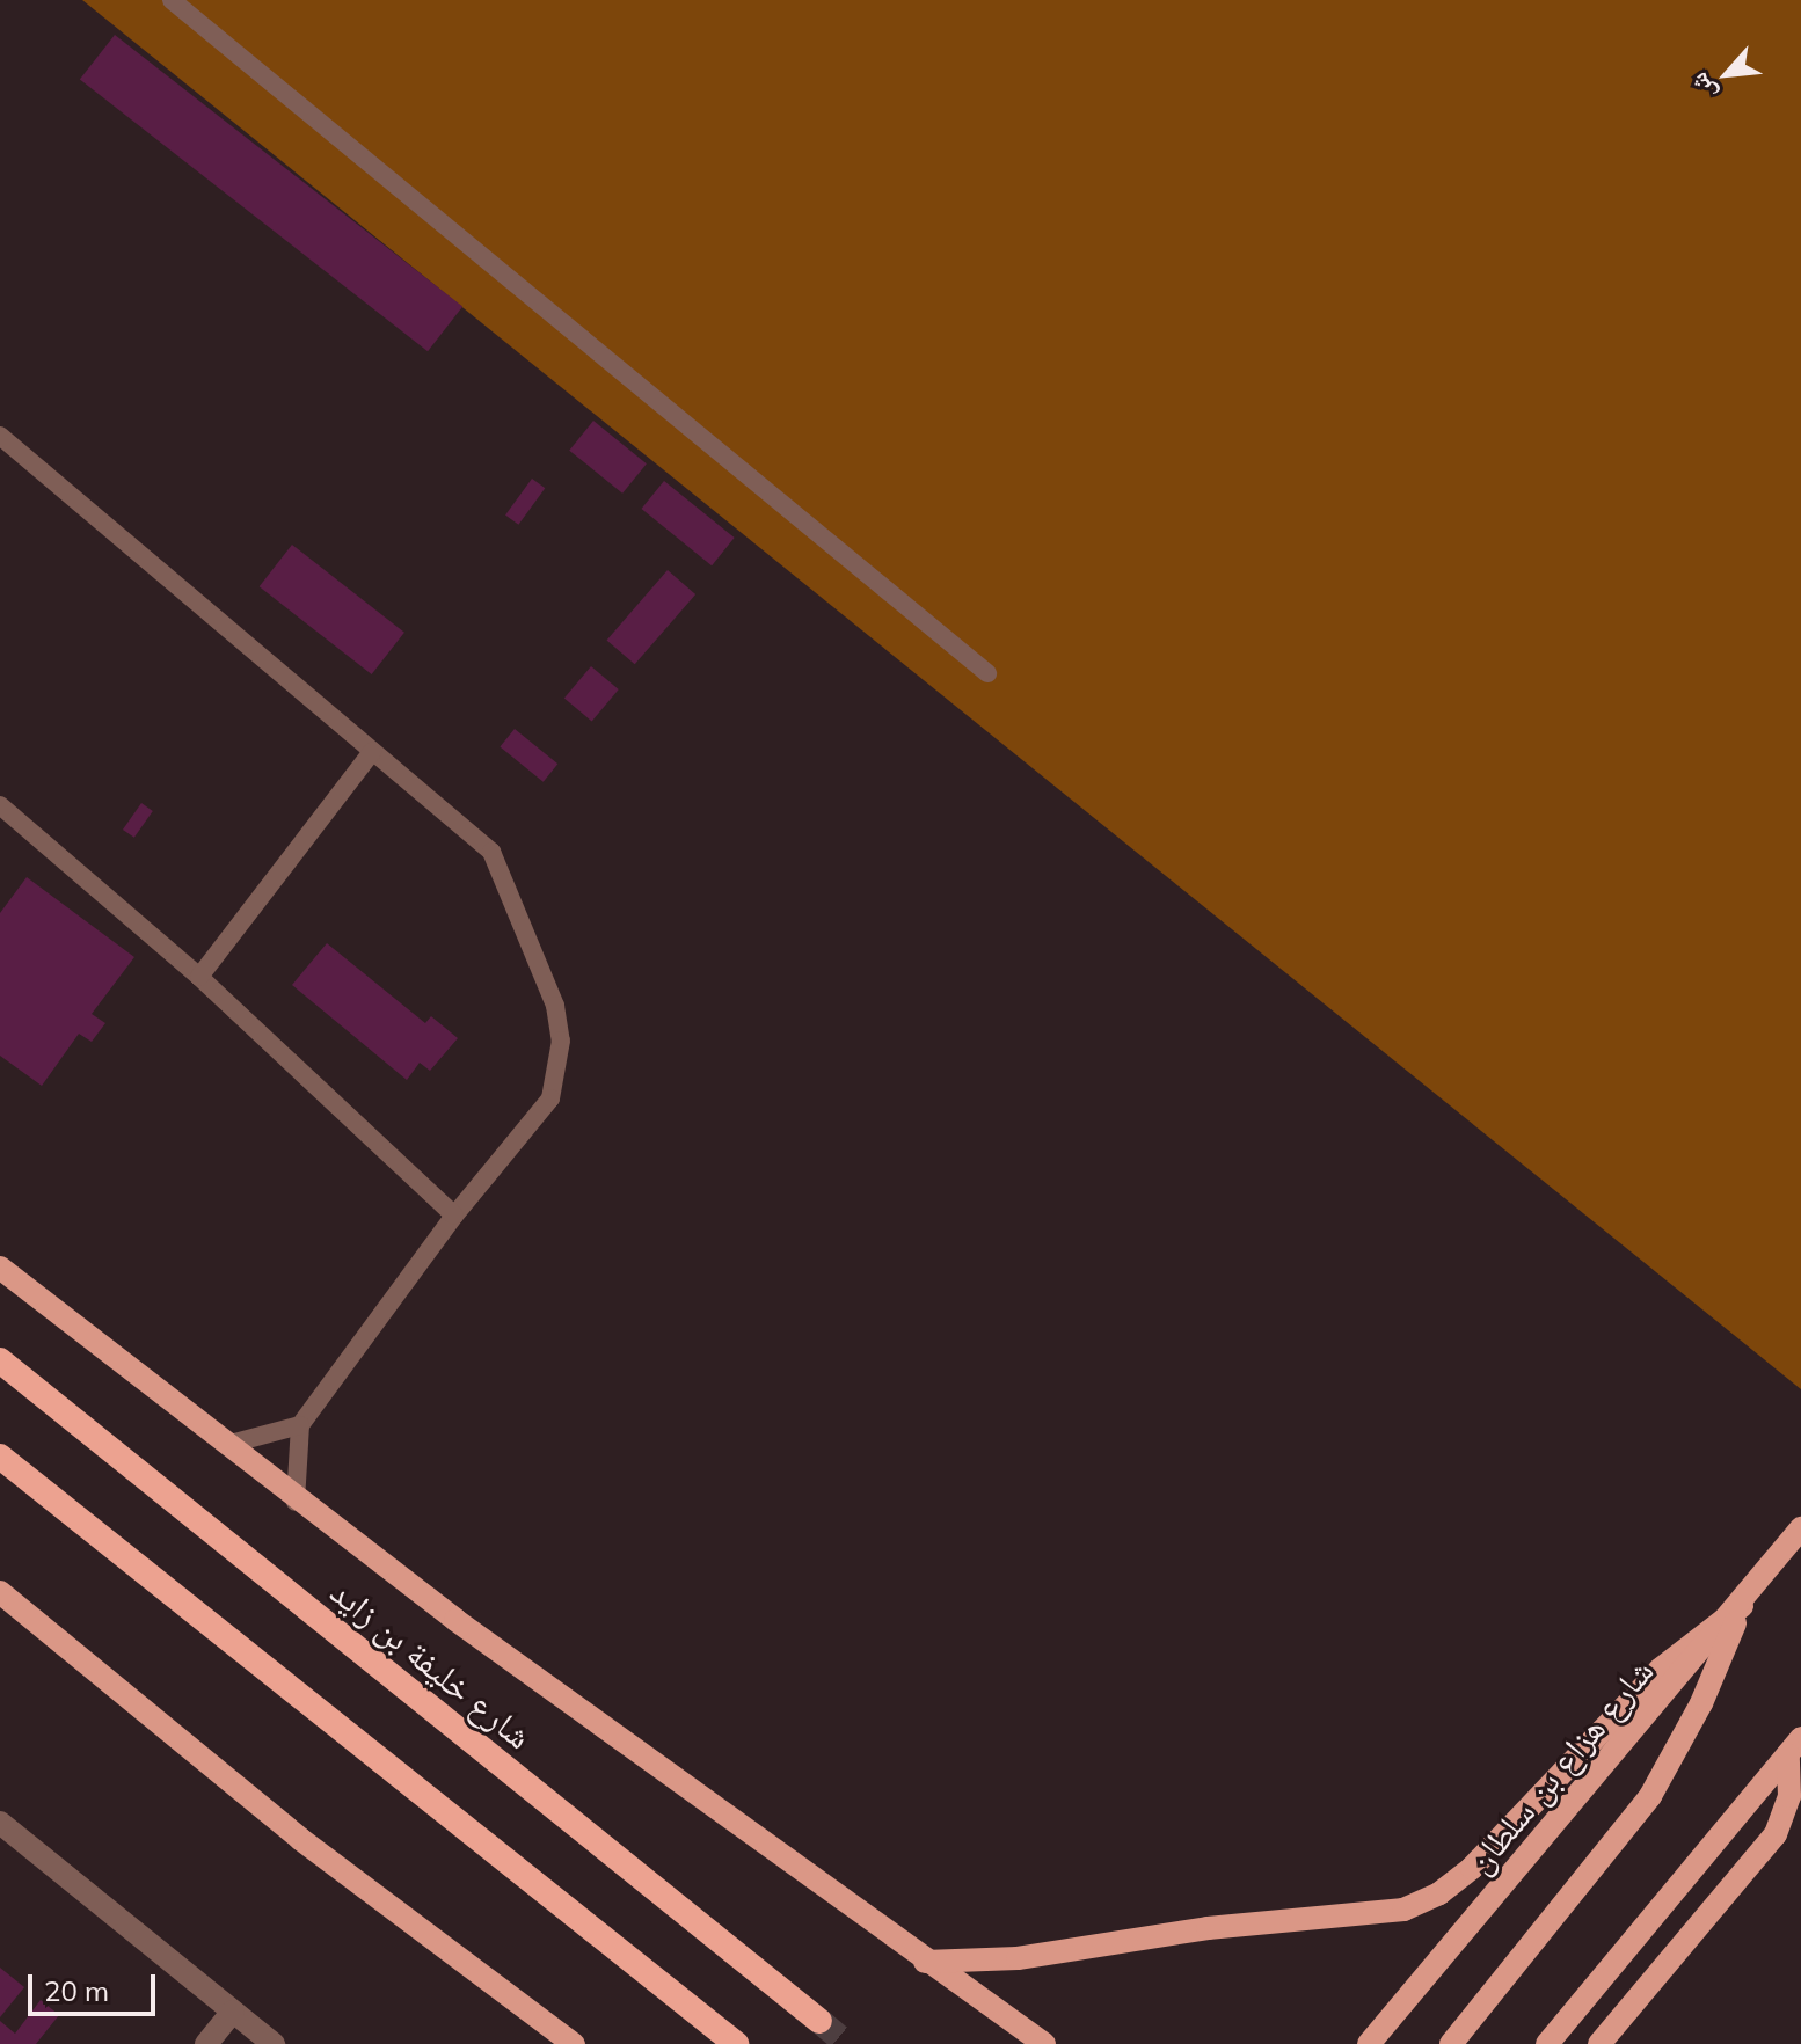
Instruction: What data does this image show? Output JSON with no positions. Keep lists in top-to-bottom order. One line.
{"streets":{"highway":["شارع خليفة بن زايد"],"main road":["شارع هزاع بن سلطان"]},"scale_bar":"20 m","north":"bottom left"}
